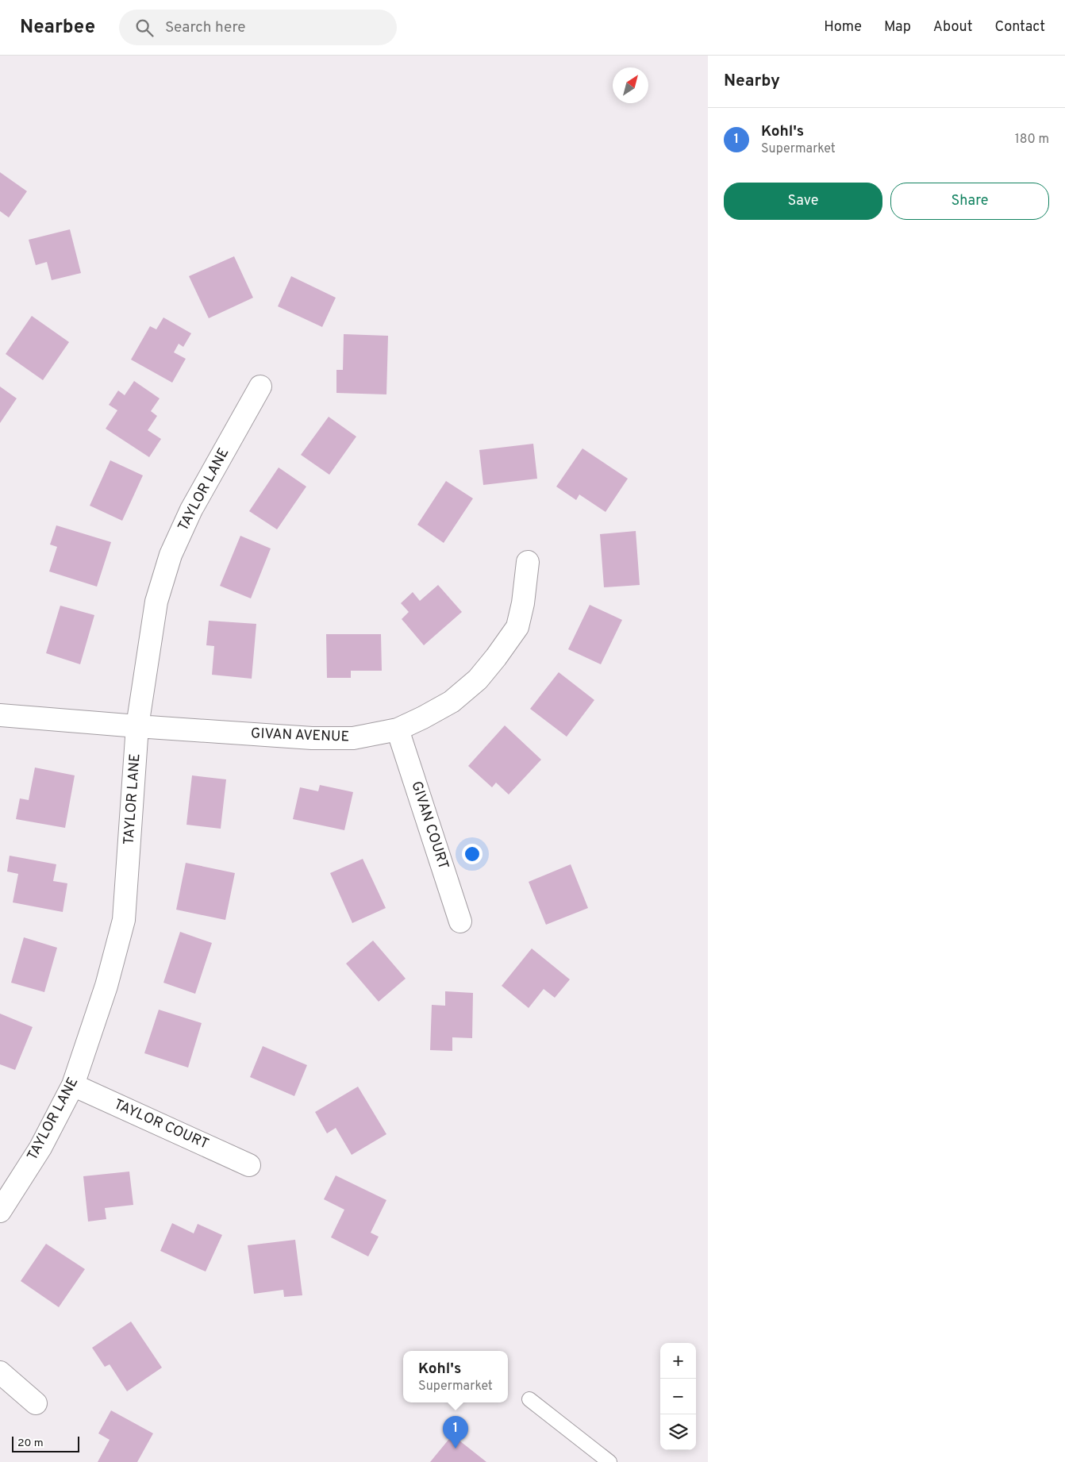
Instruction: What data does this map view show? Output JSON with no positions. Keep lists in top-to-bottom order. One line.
{"streets":{"street":["TAYLOR LANE","GIVAN AVENUE","GIVAN COURT","TAYLOR COURT"]},"crossings":[["TAYLOR LANE","GIVAN AVENUE"],["TAYLOR LANE","TAYLOR COURT"],["GIVAN AVENUE","GIVAN COURT"]],"scale_bar":"20 m","north":"top right","page":{"header":"Nearbee","search":"Search here","nav":["Home","Map","About","Contact"],"heading":"Nearby","list":[{"mark":"1","name":"Kohl's","note":"Supermarket","value":"180 m"}],"buttons":["Save","Share"],"map_buttons":["+","−"],"popup":["Kohl's","Supermarket"],"pins":"1","scale":"20 m"}}
